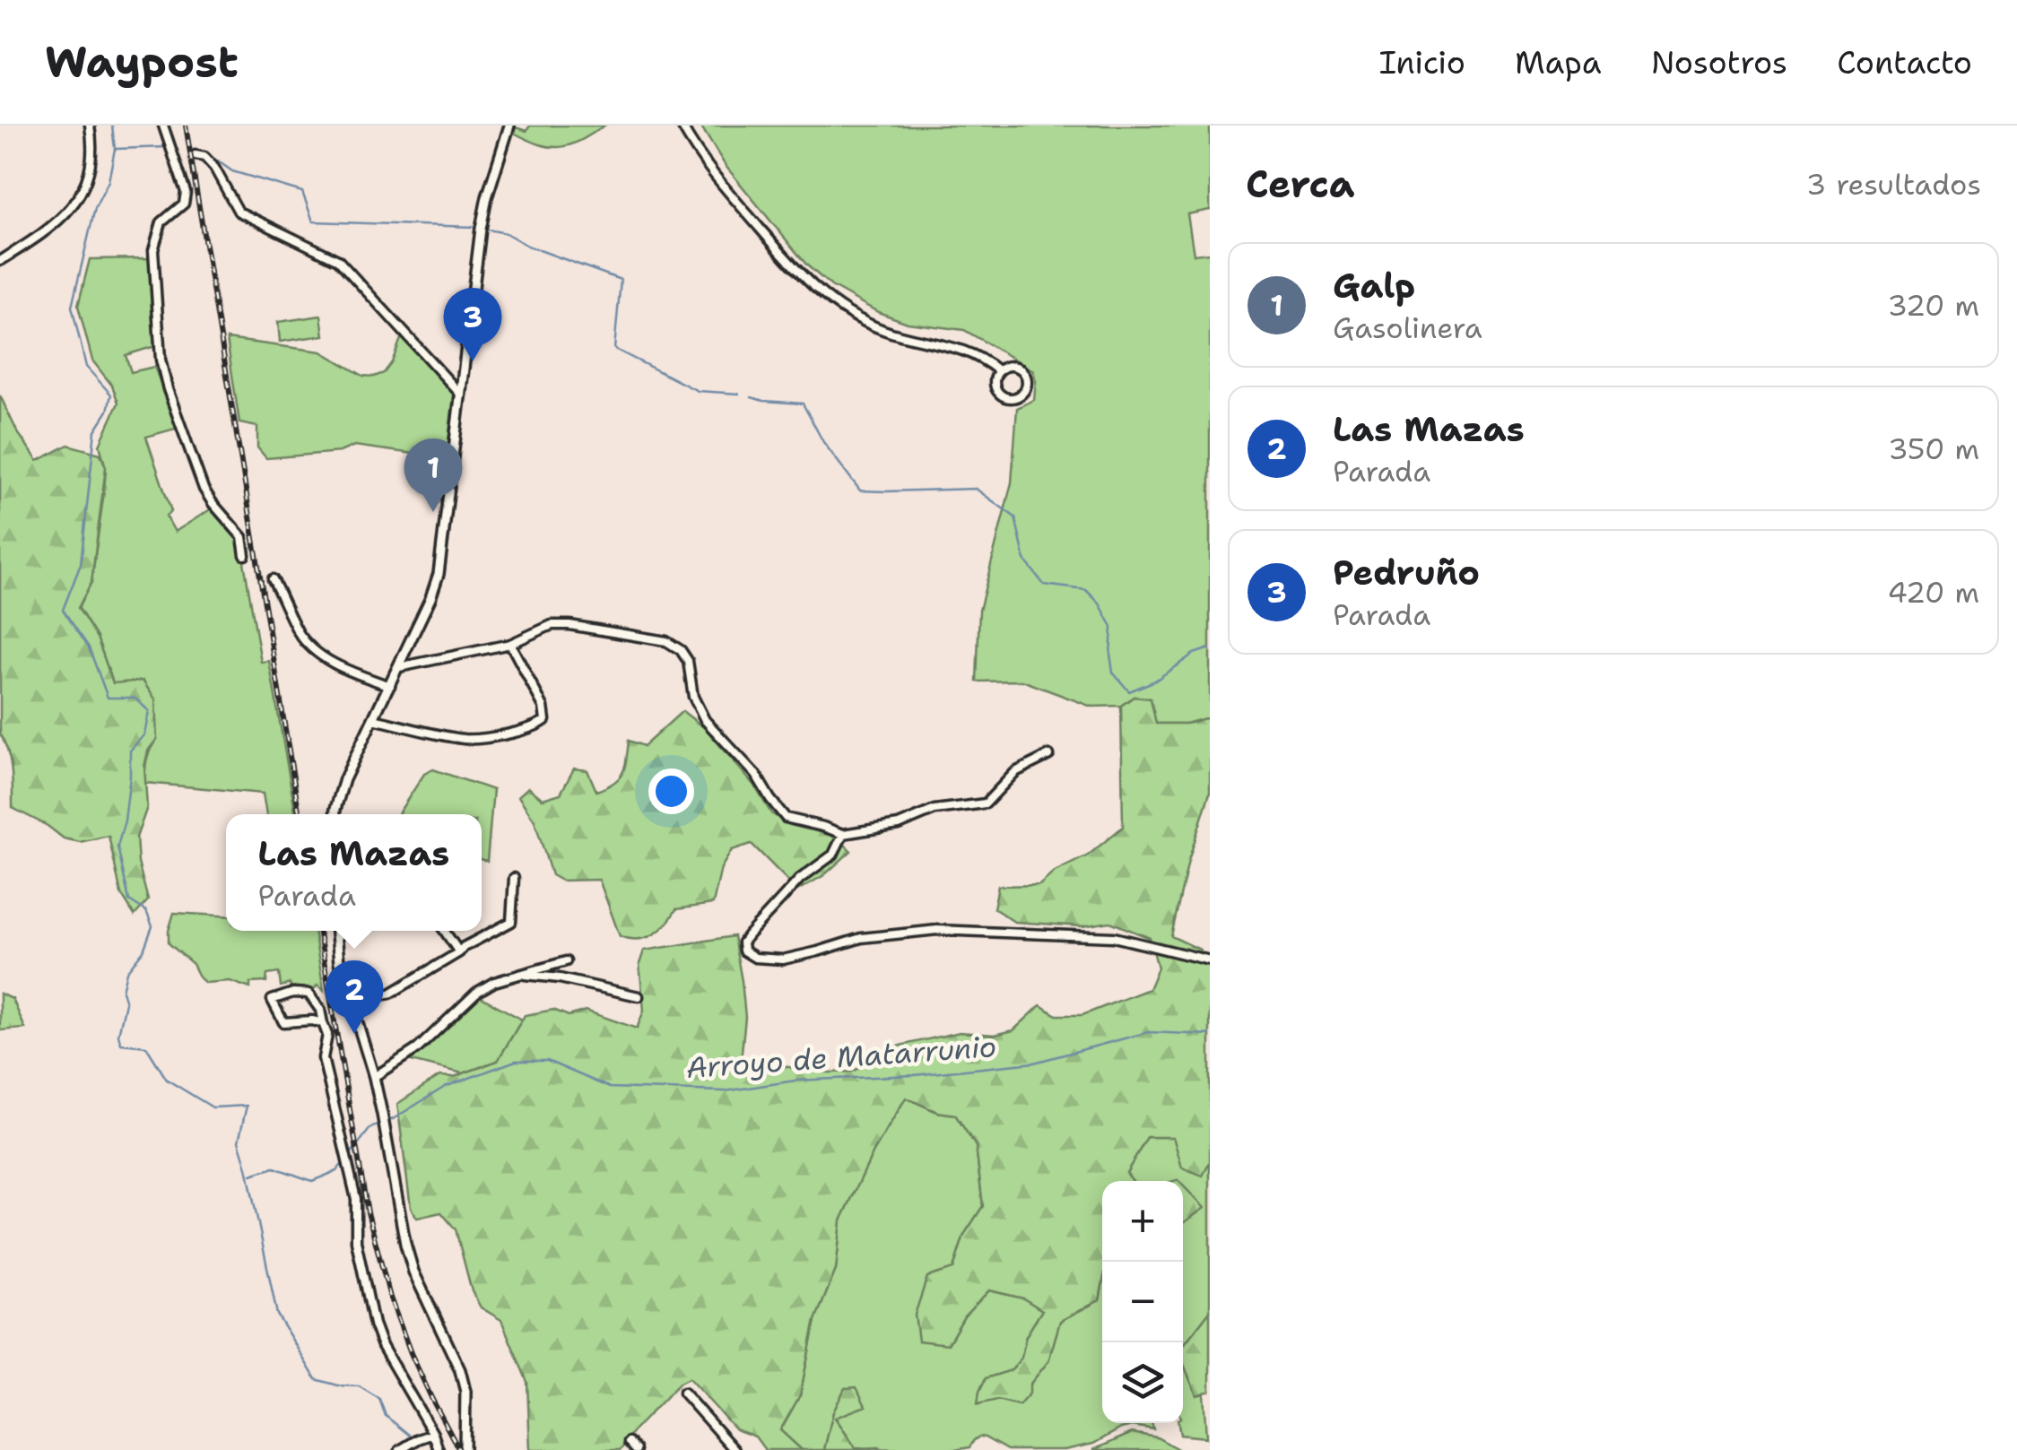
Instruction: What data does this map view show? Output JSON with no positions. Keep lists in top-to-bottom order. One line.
{"water":["Arroyo de Matarrunio"],"page":{"header":"Waypost","nav":["Inicio","Mapa","Nosotros","Contacto"],"heading":["Cerca","3 resultados"],"list":[{"mark":"1","name":"Galp","note":"Gasolinera","value":"320 m"},{"mark":"2","name":"Las Mazas","note":"Parada","value":"350 m"},{"mark":"3","name":"Pedruño","note":"Parada","value":"420 m"}],"pins":["3","1","2"],"popup":["Las Mazas","Parada"],"map_buttons":["+","−"]}}
